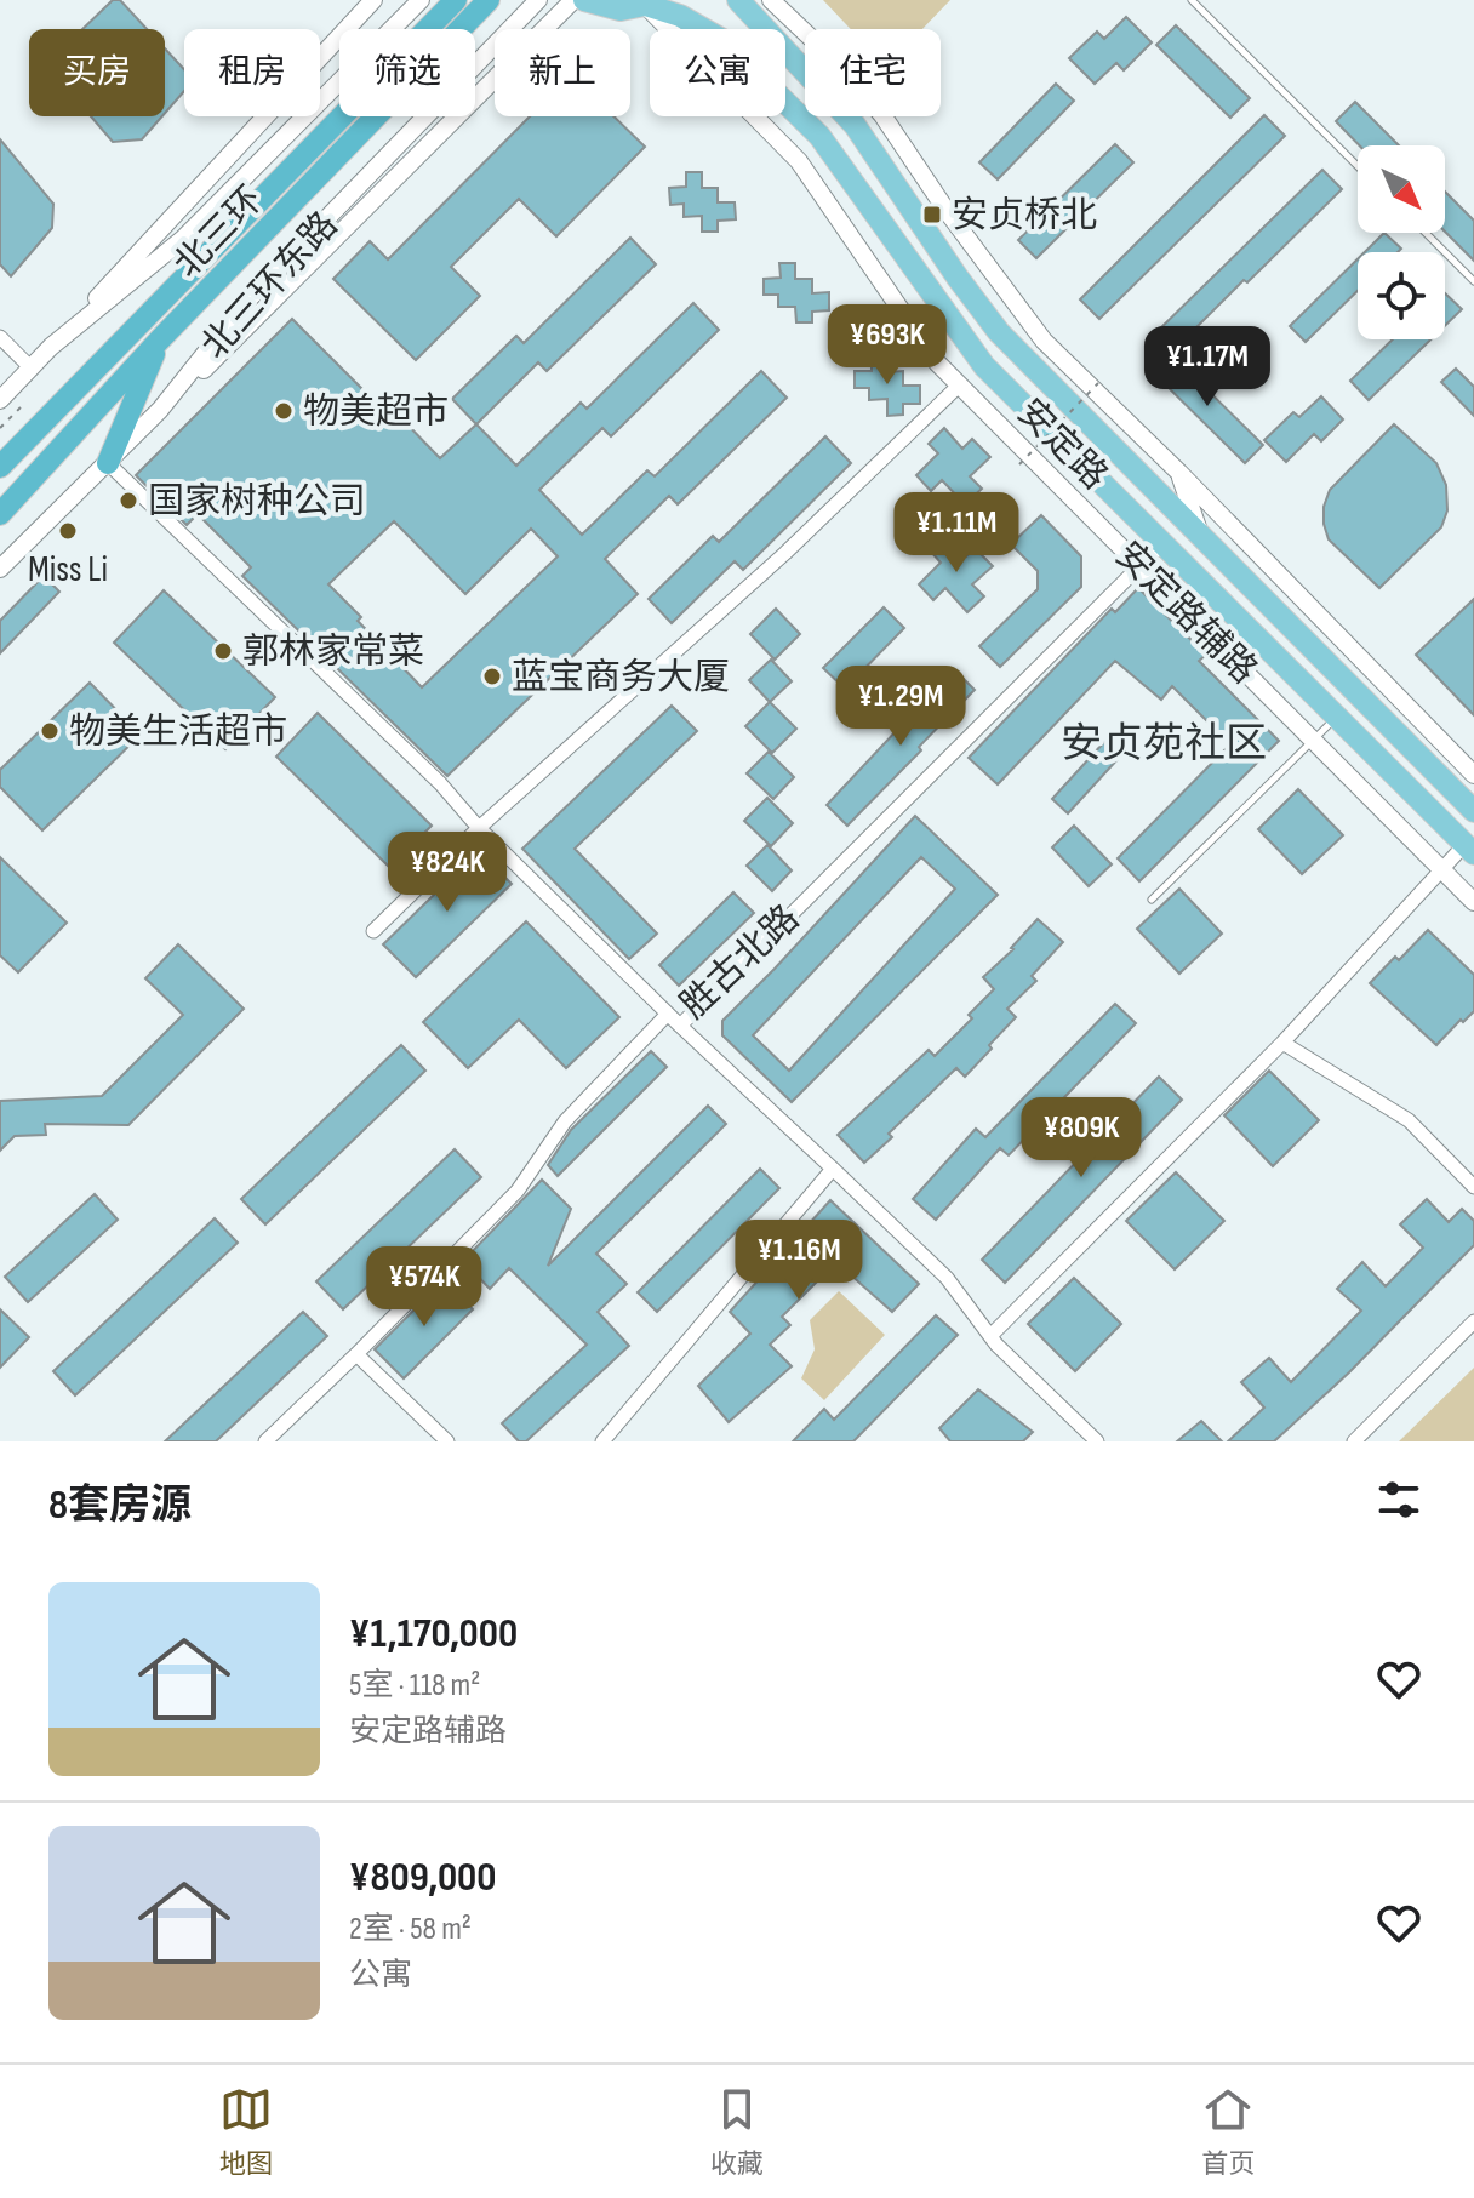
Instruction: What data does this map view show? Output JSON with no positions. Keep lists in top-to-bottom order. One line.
{"streets":{"highway":["北三环"],"main road":["安定路"],"street":["北三环东路","安定路辅路","胜古北路"]},"crossings":[["北三环东路","胜古北路"],["安定路","安定路辅路"],["安定路","胜古北路"],["安定路辅路","胜古北路"]],"districts":["安贞苑社区"],"places":{"transit":["安贞桥北"],"other":["物美超市","国家树种公司","Miss Li","郭林家常菜","蓝宝商务大厦","物美生活超市"]},"north":"bottom right","page":{"chip":["买房","租房","筛选","新上","公寓","住宅"],"price":["¥693K","¥1.17M","¥1.11M","¥1.29M","¥824K","¥809K","¥1.16M","¥574K"],"heading":"8套房源","list":[{"name":"¥1,170,000","note":"5室 · 118 m² · 安定路辅路"},{"name":"¥809,000","note":"2室 · 58 m² · 公寓"}],"tabs":["地图","收藏","首页"]}}
